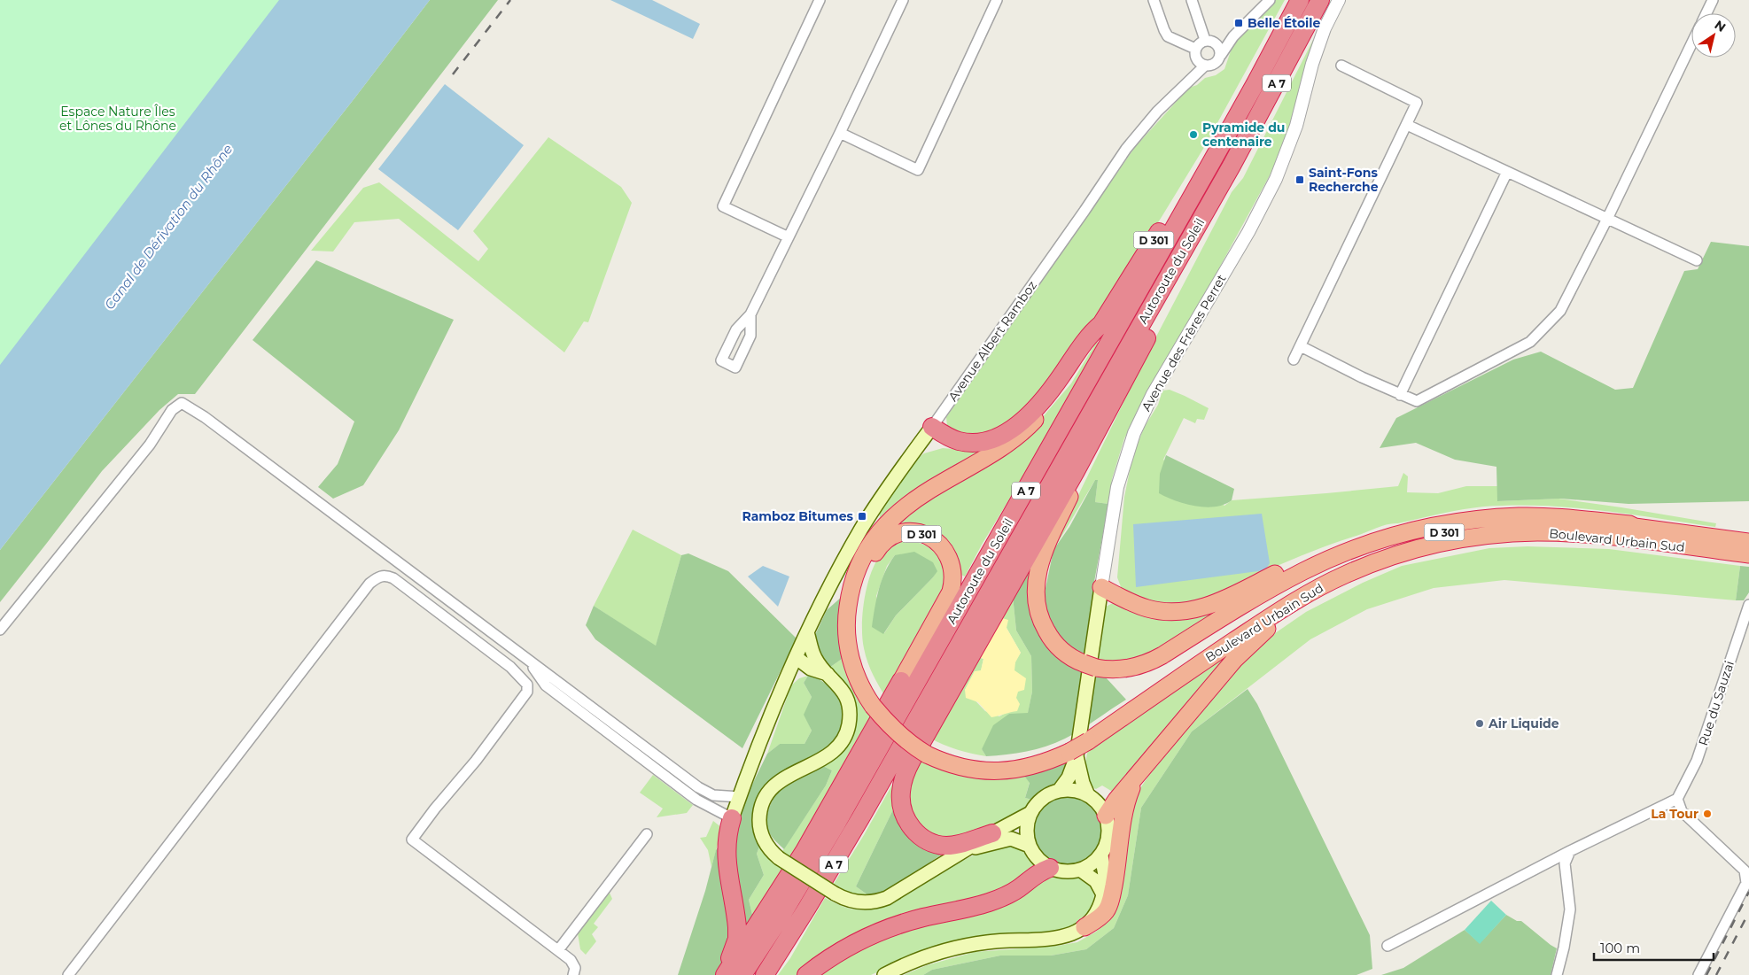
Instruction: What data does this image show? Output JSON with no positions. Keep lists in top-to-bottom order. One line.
{"streets":{"highway":["A 7","D 301","Autoroute du Soleil","Boulevard Urbain Sud"],"main road":["Avenue Albert Ramboz","Avenue des Frères Perret"],"street":["Rue du Sauzai"]},"crossings":[["D 301","Autoroute du Soleil"],["D 301","Avenue des Frères Perret"],["D 301","Boulevard Urbain Sud"],["Avenue des Frères Perret","Boulevard Urbain Sud"]],"water":["Canal de Dérivation du Rhône"],"parks":["Espace Nature Îles et Lônes du Rhône"],"places":{"transit":["Belle Étoile","Saint-Fons Recherche","Ramboz Bitumes"],"other":["Pyramide du centenaire","Air Liquide","La Tour"]},"scale_bar":"100 m","north":"top right"}
